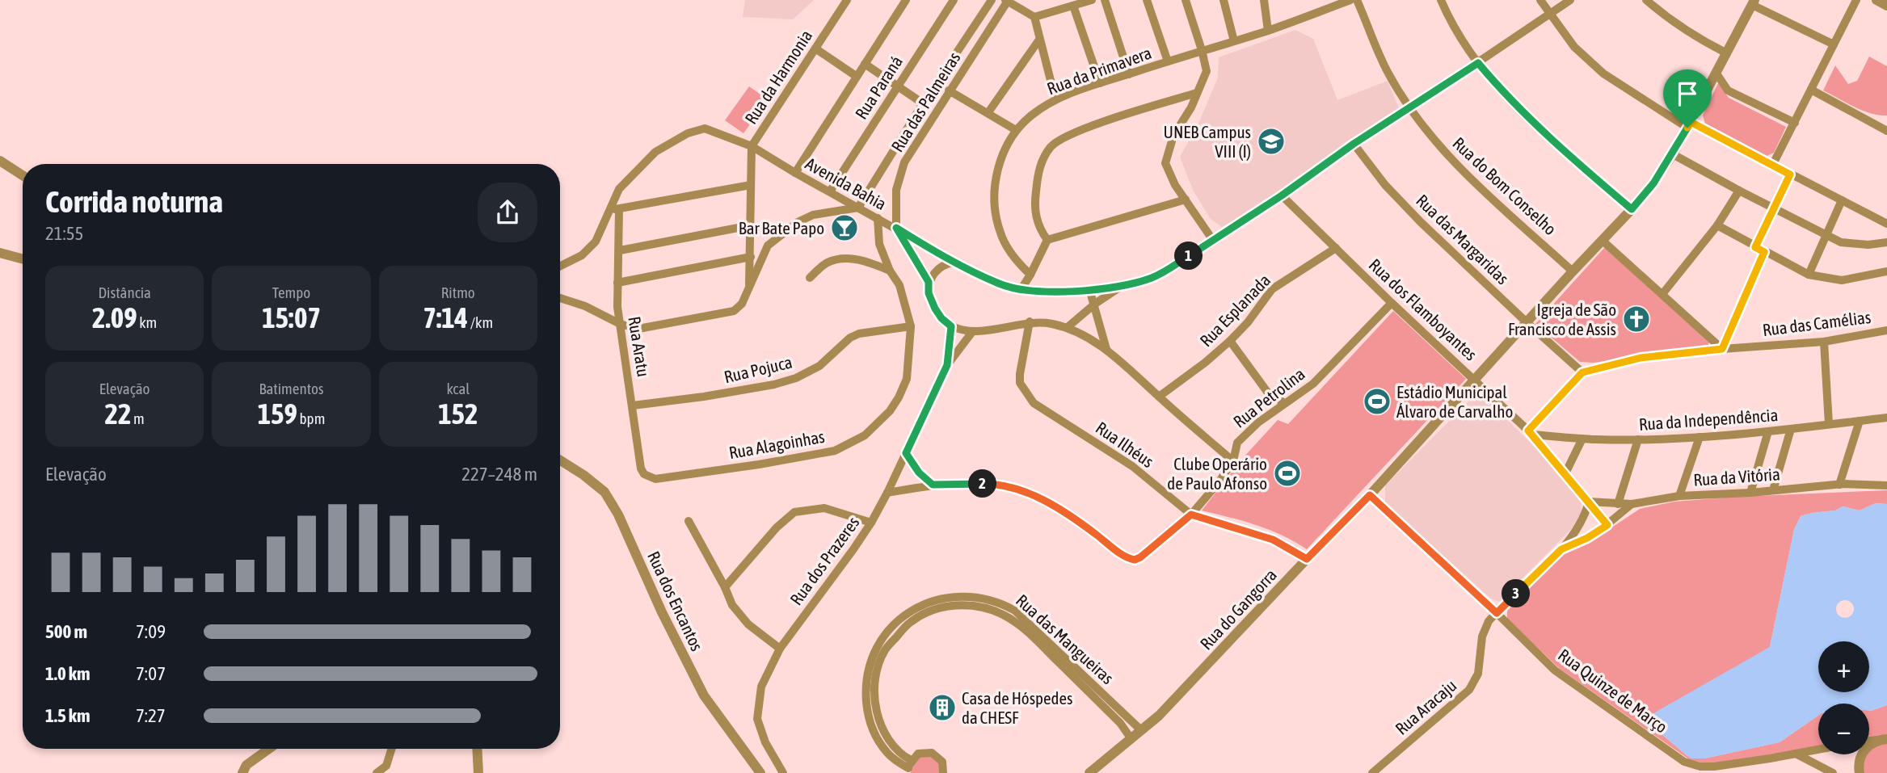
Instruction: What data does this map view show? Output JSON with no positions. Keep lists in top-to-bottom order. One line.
{"streets":{"street":["Rua da Primavera","Rua da Harmonia","Rua Paraná","Rua das Palmeiras","Avenida Bahia","Rua do Bom Conselho","Rua das Margaridas","Rua dos Flamboyantes","Rua Esplanada","Rua das Camélias","Rua Aratu","Rua Pojuca","Rua Petrolina","Rua da Independência","Rua Alagoinhas","Rua Ilhéus","Rua da Vitória","Rua dos Prazeres","Rua dos Encantos","Rua do Gangorra","Rua das Mangueiras","Rua Quinze de Março","Rua Aracaju"]},"crossings":[["Rua da Harmonia","Avenida Bahia"],["Rua da Harmonia","Rua Aratu"],["Rua Paraná","Avenida Bahia"],["Rua das Palmeiras","Avenida Bahia"],["Avenida Bahia","Rua do Bom Conselho"],["Avenida Bahia","Rua das Margaridas"],["Avenida Bahia","Rua dos Flamboyantes"],["Avenida Bahia","Rua Alagoinhas"],["Rua do Bom Conselho","Rua do Gangorra"],["Rua das Margaridas","Rua das Camélias"],["Rua das Margaridas","Rua do Gangorra"],["Rua dos Flamboyantes","Rua Esplanada"],["Rua dos Flamboyantes","Rua Petrolina"],["Rua dos Flamboyantes","Rua da Independência"],["Rua dos Flamboyantes","Rua da Vitória"],["Rua dos Flamboyantes","Rua do Gangorra"],["Rua dos Flamboyantes","Rua Aracaju"],["Rua Aratu","Rua Pojuca"],["Rua Aratu","Rua Alagoinhas"],["Rua Pojuca","Rua Alagoinhas"],["Rua Petrolina","Rua Ilhéus"],["Rua Ilhéus","Rua do Gangorra"],["Rua da Vitória","Rua Aracaju"],["Rua do Gangorra","Rua das Mangueiras"],["Rua do Gangorra","Rua Quinze de Março"],["Rua Quinze de Março","Rua Aracaju"]],"places":{"school or university":["UNEB Campus VIII (I)"],"bar":["Bar Bate Papo"],"church":["Igreja de São Francisco de Assis"],"sports":["Estádio Municipal Álvaro de Carvalho","Clube Operário de Paulo Afonso"],"building":["Casa de Hóspedes da CHESF"]},"page":{"heading":["Corrida noturna","21:55"],"pins":["1","2","3"],"stats":[["Distância","2.09 km"],["Tempo","15:07"],["Ritmo","7:14 /km"],["Elevação","22 m"],["Batimentos","159 bpm"],["kcal","152"]],"chart":["Elevação","227–248 m"],"list":[{"name":"500 m","note":"7:09"},{"name":"1.0 km","note":"7:07"},{"name":"1.5 km","note":"7:27"}],"map_buttons":["+","−"]}}
